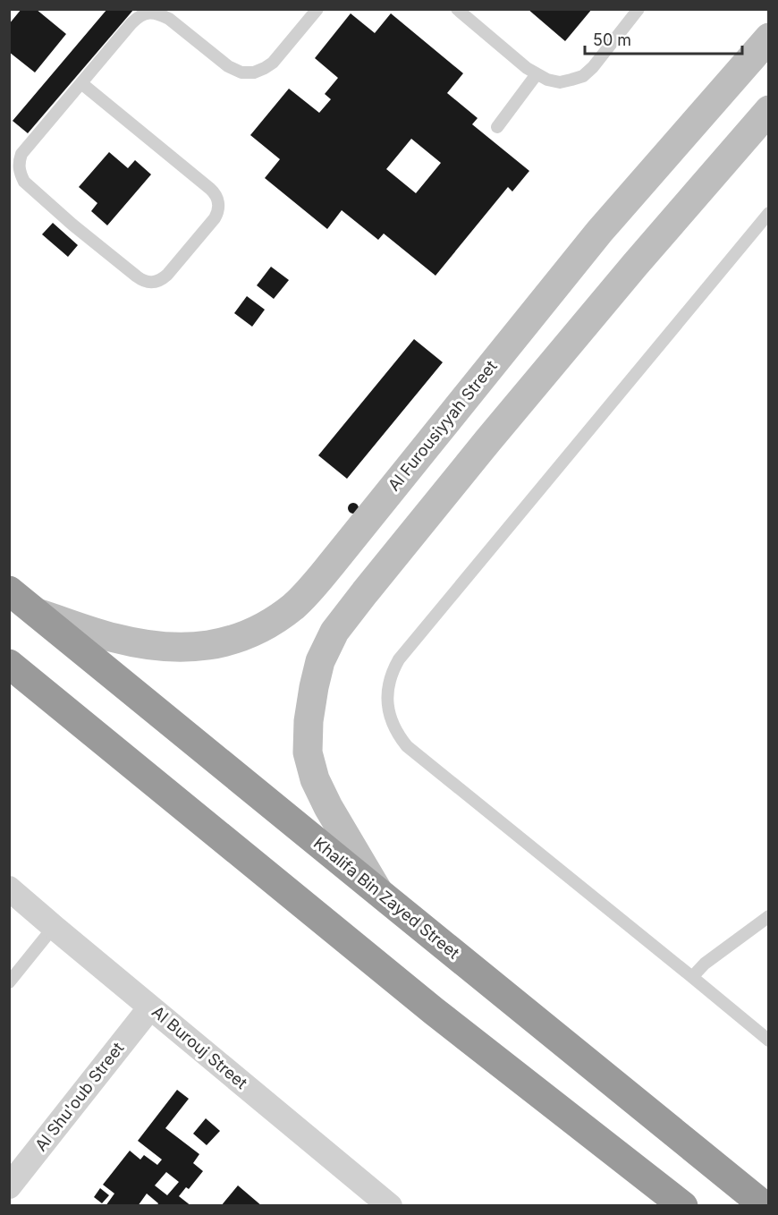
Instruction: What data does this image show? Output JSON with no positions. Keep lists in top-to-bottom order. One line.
{"streets":{"highway":["Khalifa Bin Zayed Street"],"street":["Al Furousiyyah Street","Al Burouj Street","Al Shu'oub Street"]},"crossings":[["Al Furousiyyah Street","Khalifa Bin Zayed Street"],["Al Burouj Street","Al Shu'oub Street"]],"scale_bar":"50 m"}
